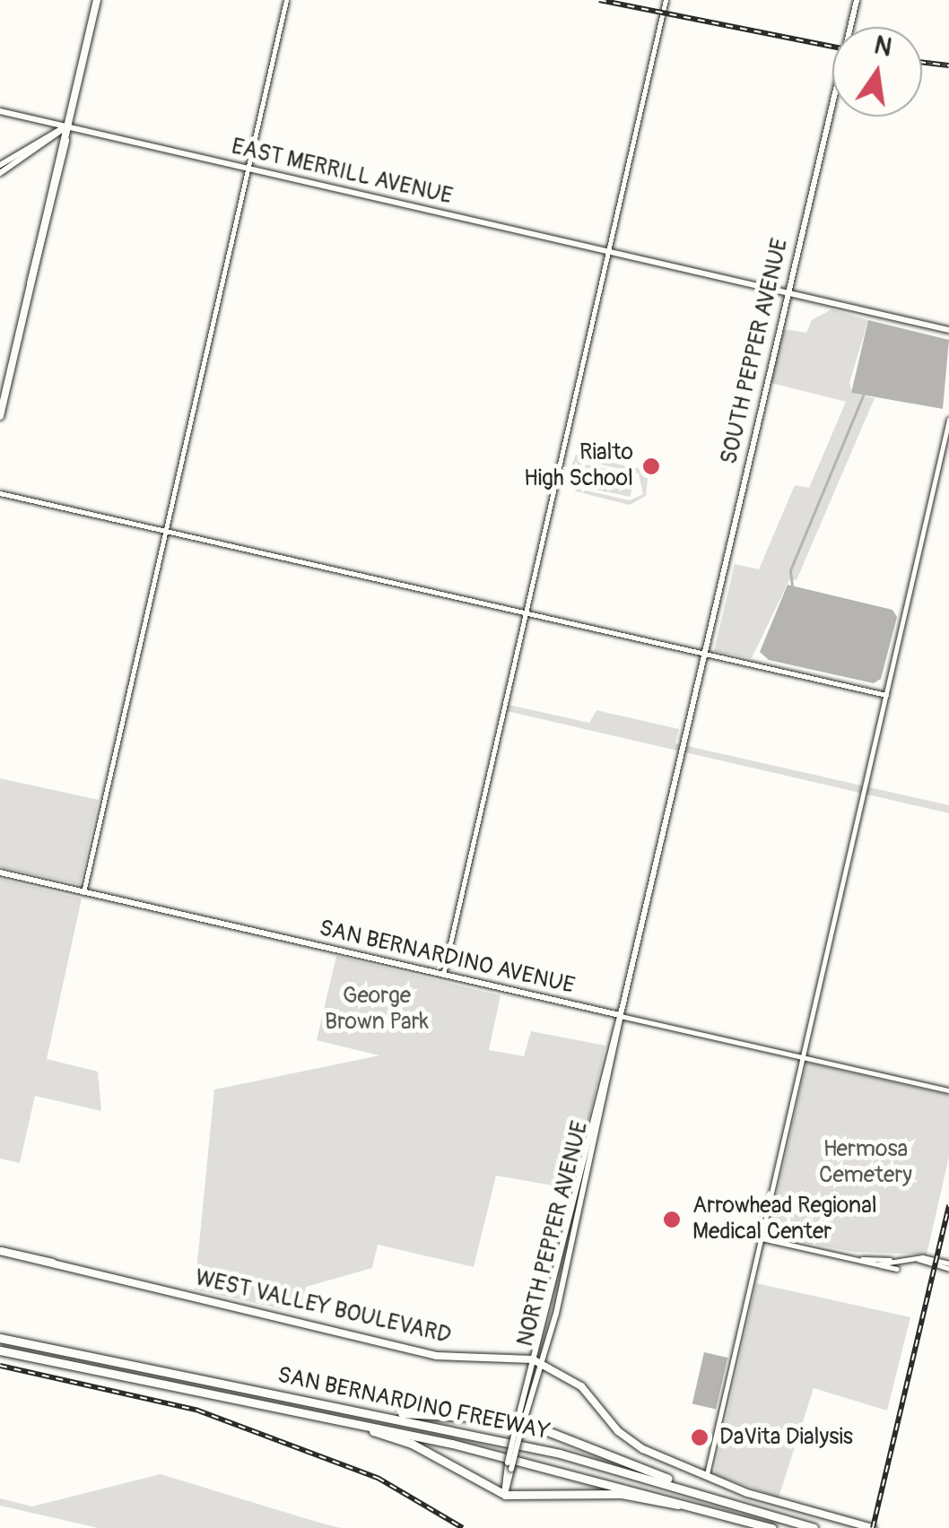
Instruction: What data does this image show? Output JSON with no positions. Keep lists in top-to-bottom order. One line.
{"streets":{"highway":["SAN BERNARDINO FREEWAY"],"main road":["EAST MERRILL AVENUE","SOUTH PEPPER AVENUE","SAN BERNARDINO AVENUE","NORTH PEPPER AVENUE","WEST VALLEY BOULEVARD"]},"crossings":[["EAST MERRILL AVENUE","SOUTH PEPPER AVENUE"],["SOUTH PEPPER AVENUE","SAN BERNARDINO AVENUE"],["SOUTH PEPPER AVENUE","NORTH PEPPER AVENUE"],["NORTH PEPPER AVENUE","WEST VALLEY BOULEVARD"]],"parks":["George Brown Park","Hermosa Cemetery"],"places":["Rialto High School","Arrowhead Regional Medical Center","DaVita Dialysis"],"north":"top"}
